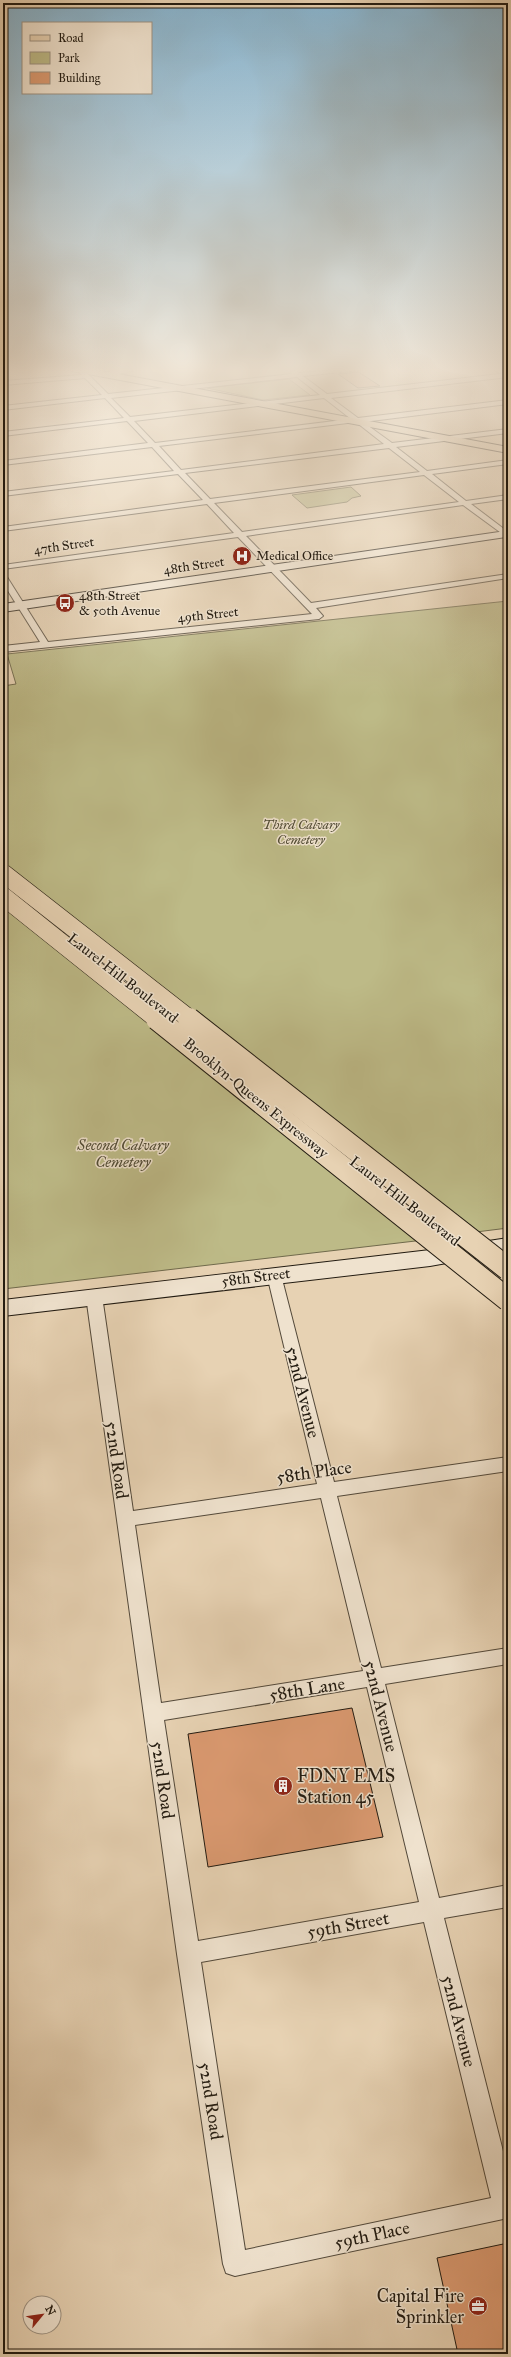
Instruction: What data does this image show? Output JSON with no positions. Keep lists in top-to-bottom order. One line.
{"streets":{"main road":["48th Street","Laurel Hill Boulevard","Brooklyn-Queens Expressway","58th Street"],"street":["47th Street","49th Street","52nd Avenue","52nd Road","58th Place","58th Lane","59th Street","59th Place"]},"crossings":[["Laurel Hill Boulevard","Brooklyn-Queens Expressway"],["Laurel Hill Boulevard","58th Street"],["58th Street","52nd Avenue"],["58th Street","52nd Road"],["52nd Avenue","58th Place"],["52nd Avenue","58th Lane"],["52nd Avenue","59th Street"],["52nd Avenue","59th Place"],["52nd Road","58th Place"],["52nd Road","58th Lane"],["52nd Road","59th Street"],["52nd Road","59th Place"]],"parks":["Third Calvary Cemetery","Second Calvary Cemetery"],"places":{"hospital":["Medical Office"],"bus stop":["48th Street & 50th Avenue"],"building":["FDNY EMS Station 45"],"office":["Capital Fire Sprinkler"]},"legend":["Road","Park","Building"],"north":"top right"}
